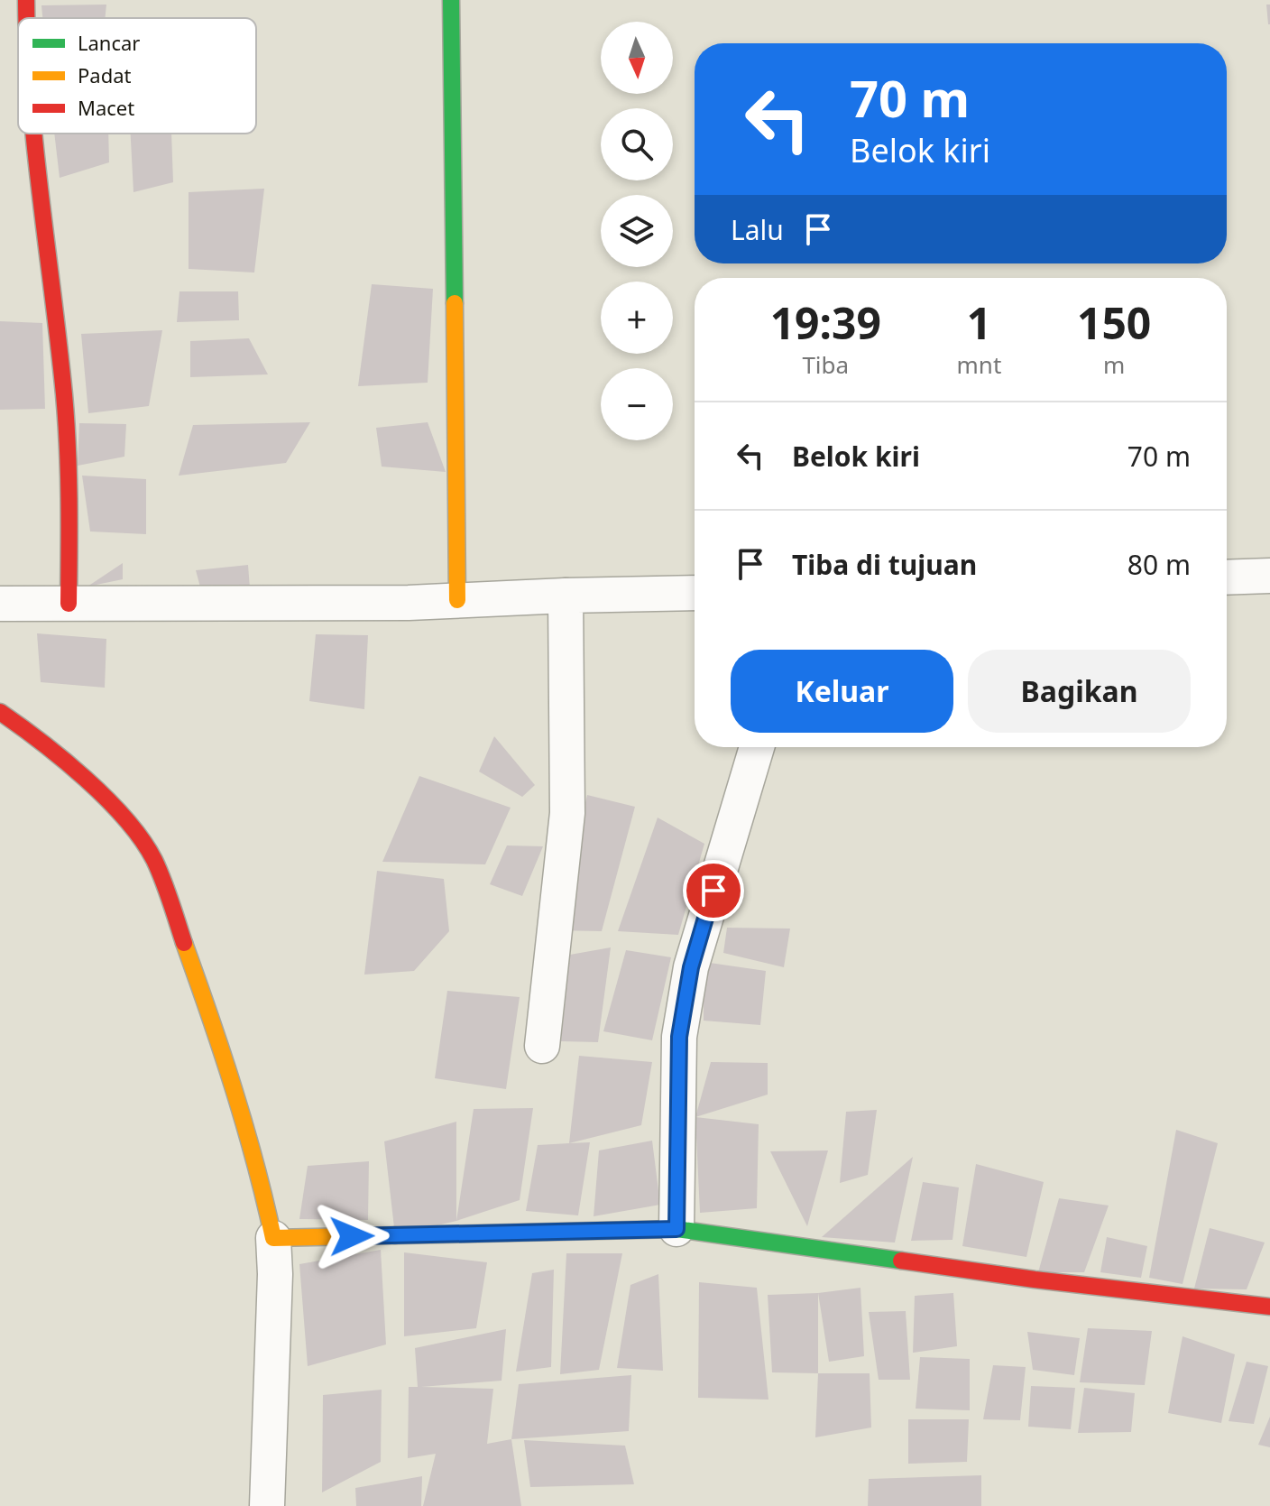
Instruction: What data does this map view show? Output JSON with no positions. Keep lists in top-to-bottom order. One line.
{"legend":["Lancar","Padat","Macet"],"north":"bottom","page":{"map_buttons":["+","−"],"turn":["70 m","Belok kiri"],"then":"Lalu","eta":["19:39","Tiba","1","mnt","150","m"],"list":[{"name":"Belok kiri","value":"70 m"},{"name":"Tiba di tujuan","value":"80 m"}],"buttons":["Keluar","Bagikan"]}}
